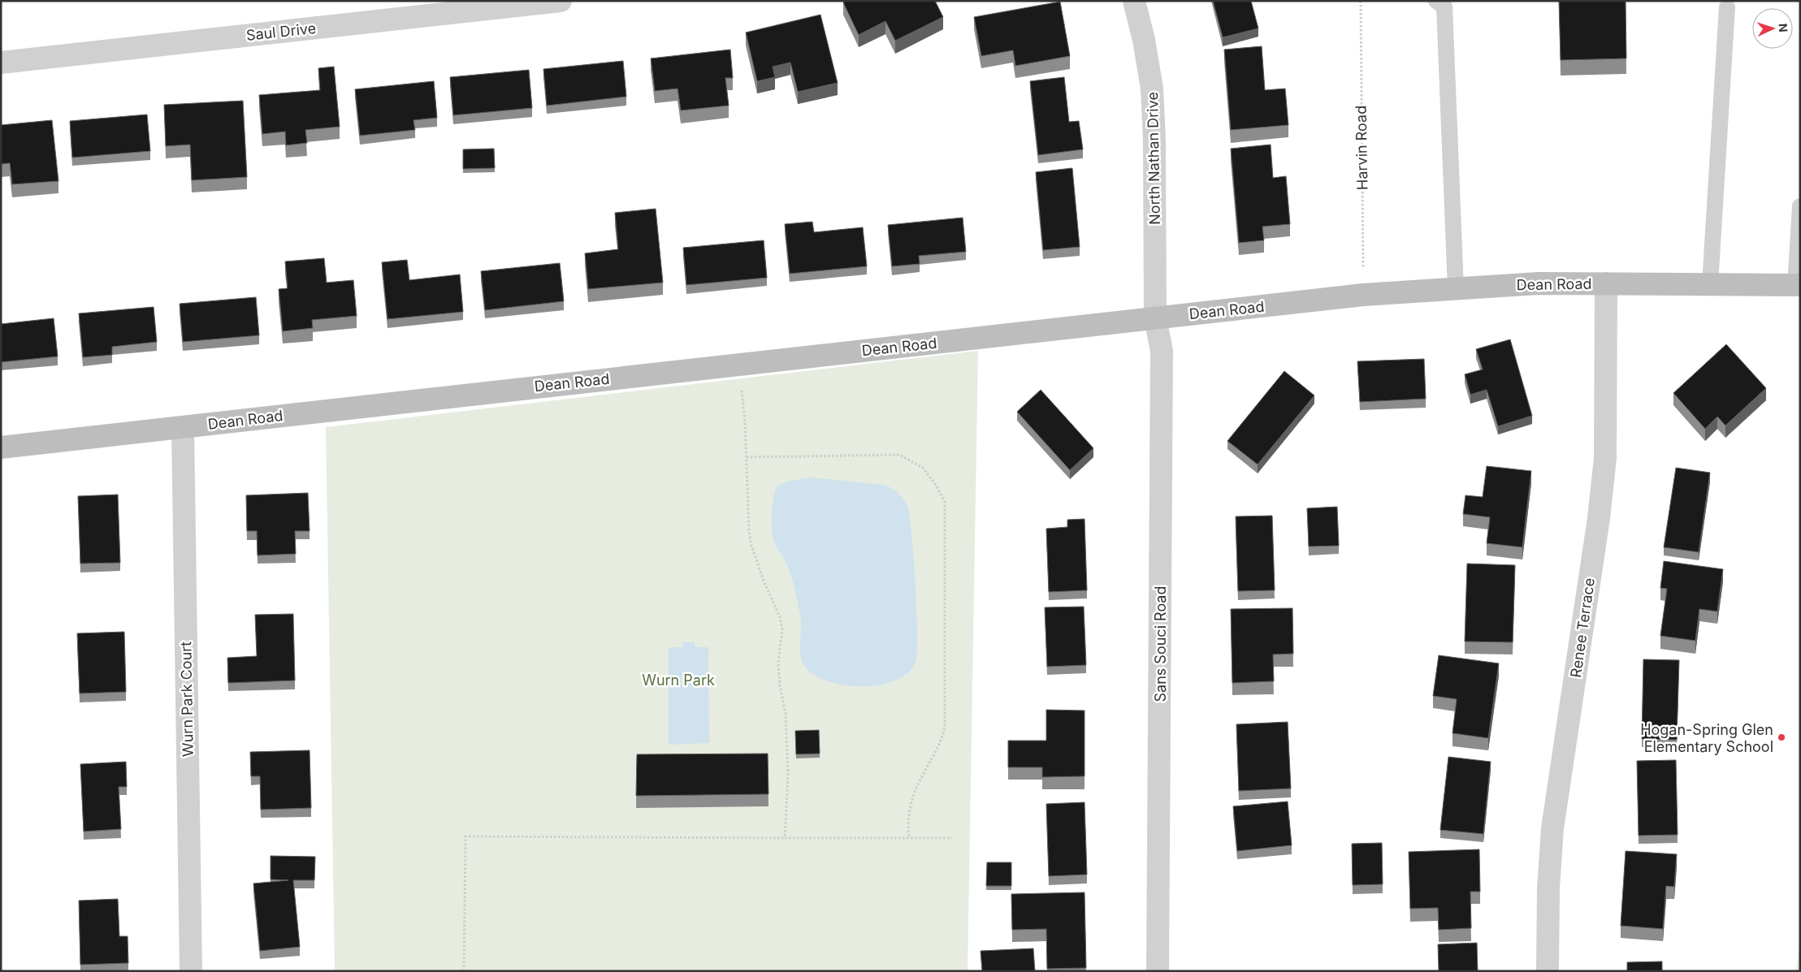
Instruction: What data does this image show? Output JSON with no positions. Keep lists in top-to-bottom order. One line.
{"streets":{"main road":["Dean Road"],"street":["Saul Drive","North Nathan Drive","Renee Terrace","Sans Souci Road","Wurn Park Court"],"path":["Harvin Road"]},"crossings":[["Harvin Road","Dean Road"],["North Nathan Drive","Dean Road"],["North Nathan Drive","Sans Souci Road"],["Dean Road","Renee Terrace"],["Dean Road","Sans Souci Road"],["Dean Road","Wurn Park Court"]],"parks":["Wurn Park"],"places":["Hogan-Spring Glen Elementary School"],"north":"right"}
